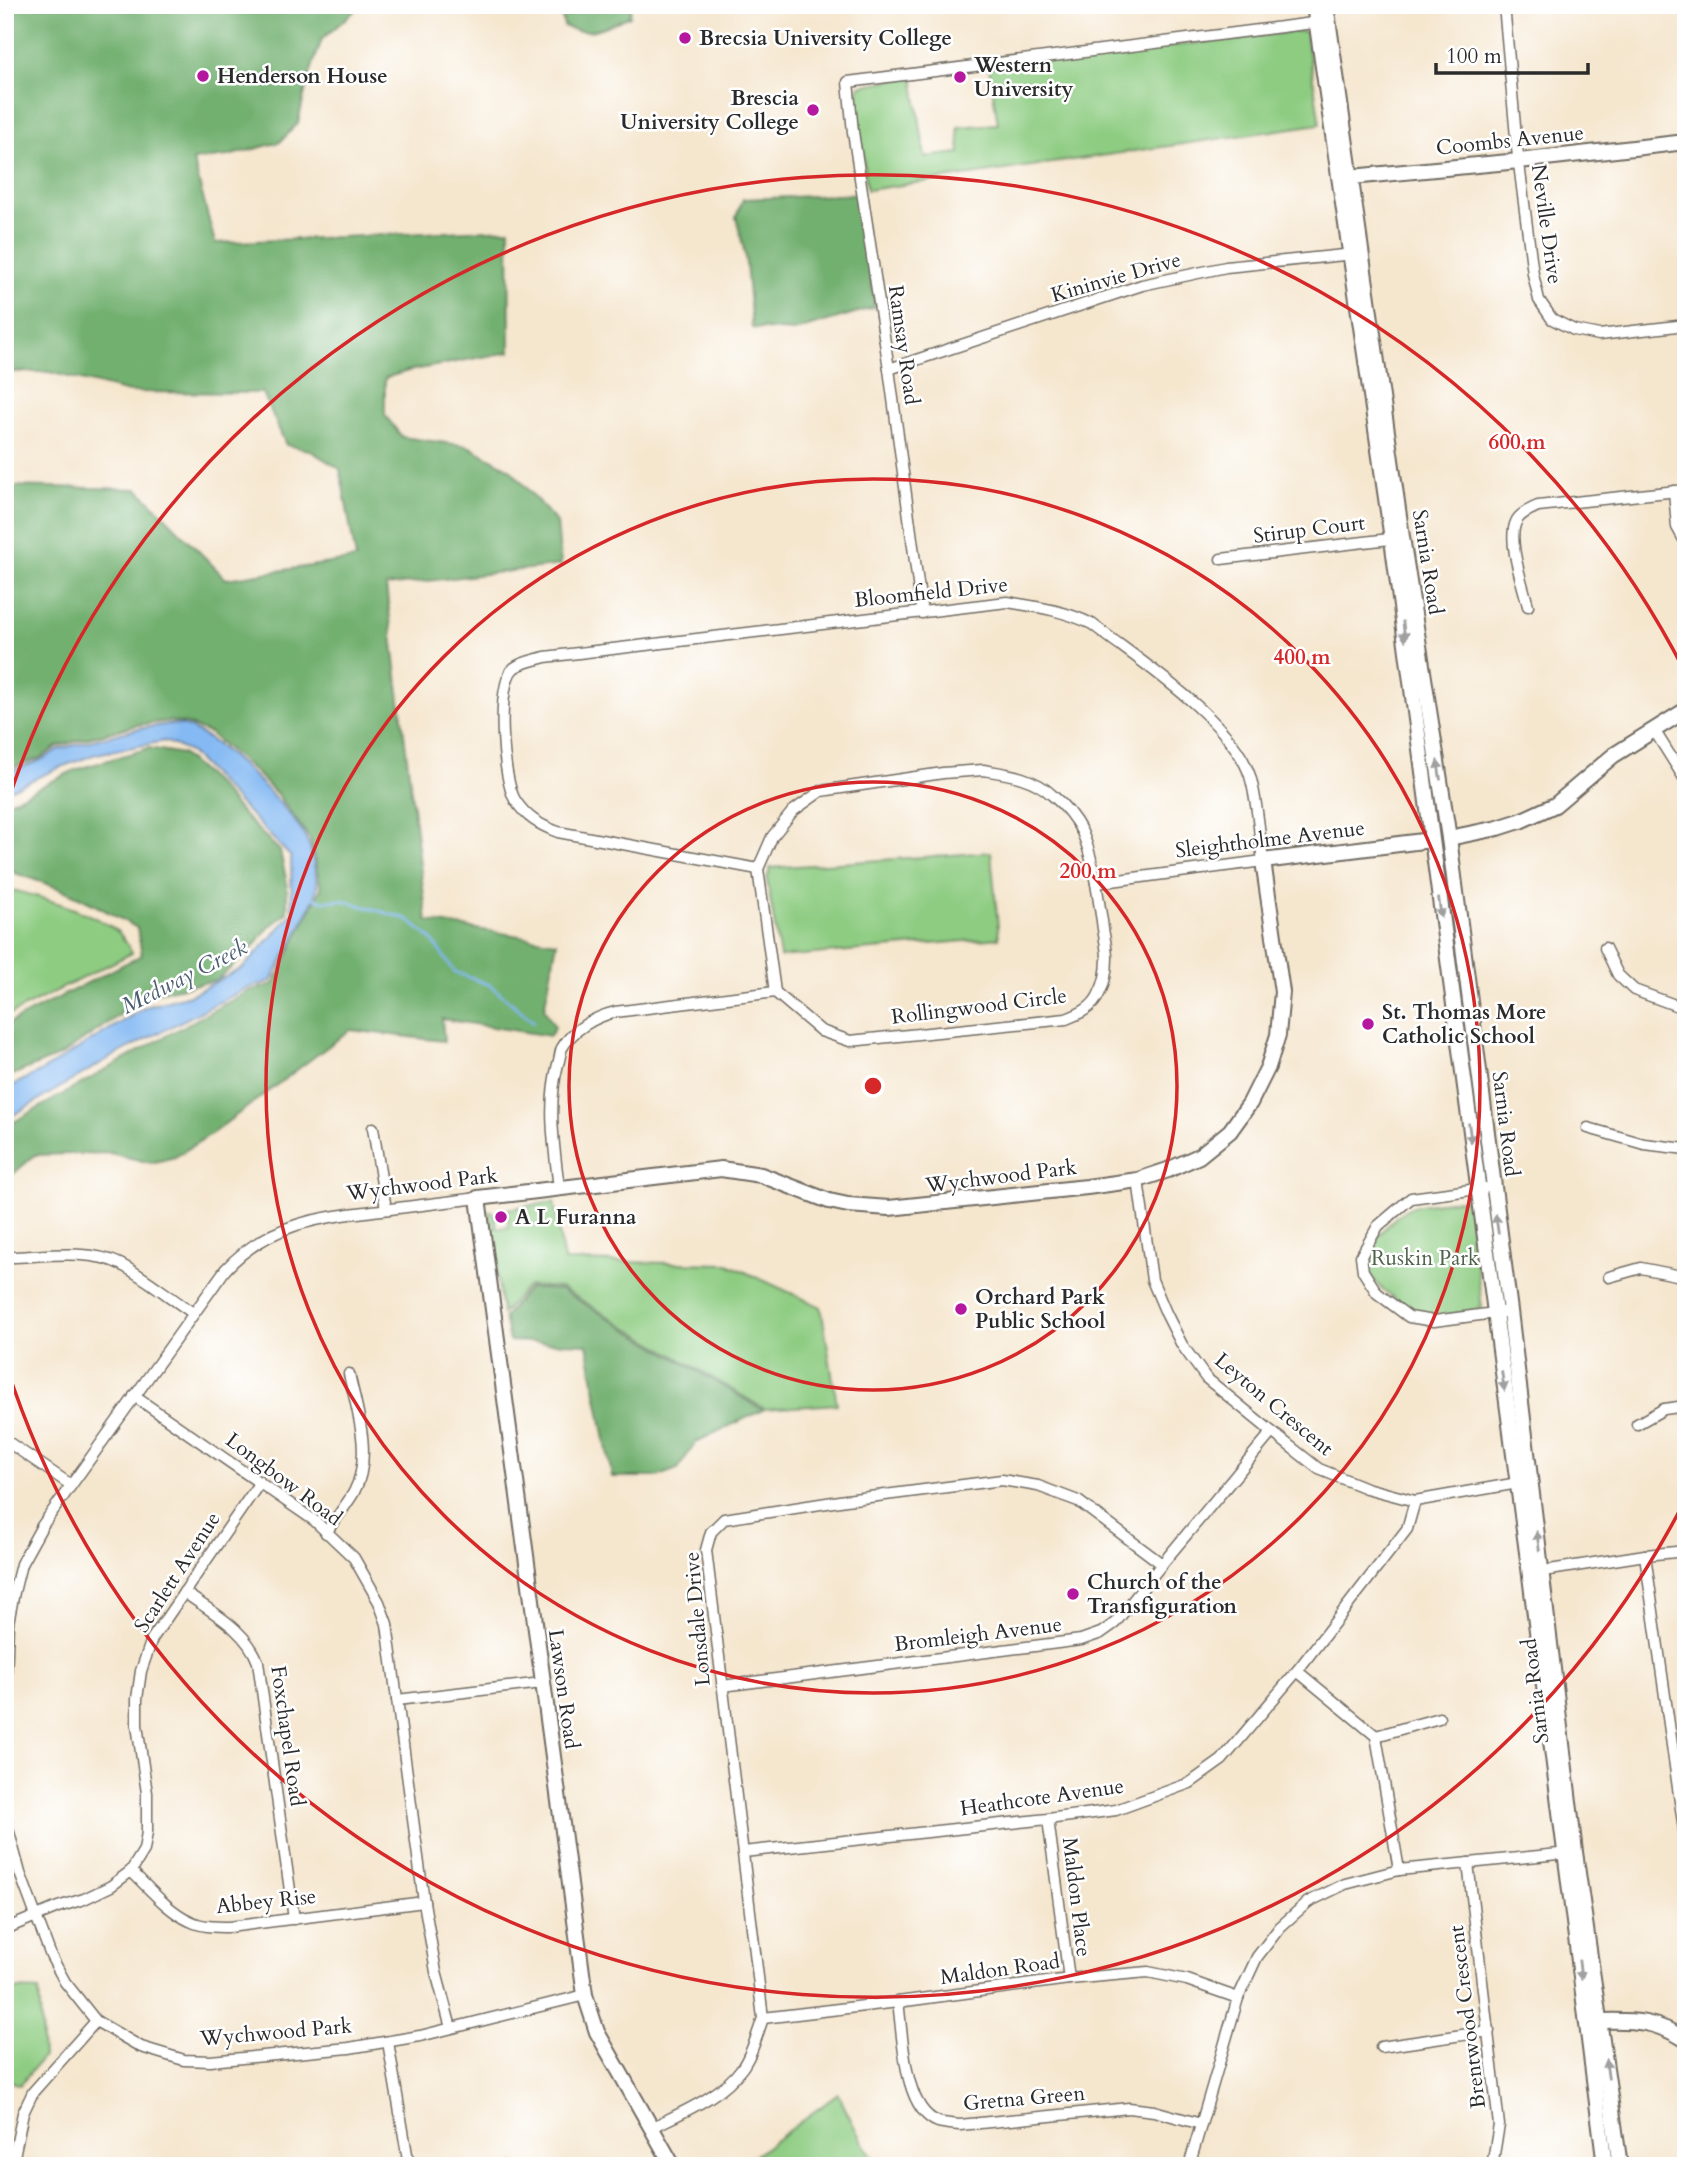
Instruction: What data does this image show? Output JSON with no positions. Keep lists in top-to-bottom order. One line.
{"streets":{"main road":["Coombs Avenue","Sarnia Road","Bloomfield Drive","Sleightholme Avenue","Wychwood Park","Lawson Road"],"street":["Neville Drive","Kininvie Drive","Ramsay Road","Stirup Court","Rollingwood Circle","Leyton Crescent","Longbow Road","Scarlett Avenue","Lonsdale Drive","Bromleigh Avenue","Foxchapel Road","Heathcote Avenue","Maldon Place","Abbey Rise","Maldon Road","Brentwood Crescent","Gretna Green"]},"crossings":[["Coombs Avenue","Neville Drive"],["Coombs Avenue","Sarnia Road"],["Kininvie Drive","Ramsay Road"],["Kininvie Drive","Sarnia Road"],["Ramsay Road","Sarnia Road"],["Ramsay Road","Bloomfield Drive"],["Stirup Court","Sarnia Road"],["Sarnia Road","Sleightholme Avenue"],["Sarnia Road","Leyton Crescent"],["Bloomfield Drive","Sleightholme Avenue"],["Bloomfield Drive","Rollingwood Circle"],["Bloomfield Drive","Wychwood Park"],["Bloomfield Drive","Leyton Crescent"],["Sleightholme Avenue","Rollingwood Circle"],["Wychwood Park","Leyton Crescent"],["Wychwood Park","Longbow Road"],["Wychwood Park","Lawson Road"],["Leyton Crescent","Bromleigh Avenue"],["Leyton Crescent","Heathcote Avenue"],["Longbow Road","Scarlett Avenue"],["Longbow Road","Abbey Rise"],["Scarlett Avenue","Foxchapel Road"],["Scarlett Avenue","Abbey Rise"],["Lonsdale Drive","Bromleigh Avenue"],["Lonsdale Drive","Lawson Road"],["Lonsdale Drive","Heathcote Avenue"],["Lonsdale Drive","Maldon Road"],["Foxchapel Road","Abbey Rise"],["Heathcote Avenue","Maldon Place"],["Maldon Place","Maldon Road"],["Maldon Road","Gretna Green"]],"water":["Medway Creek"],"parks":["Ruskin Park"],"places":["Brecsia University College","Henderson House","Western University","Brescia University College","St. Thomas More Catholic School","A L Furanna","Orchard Park Public School","Church of the Transfiguration"],"scale_bar":"100 m","rings":["600 m","400 m","200 m"]}
